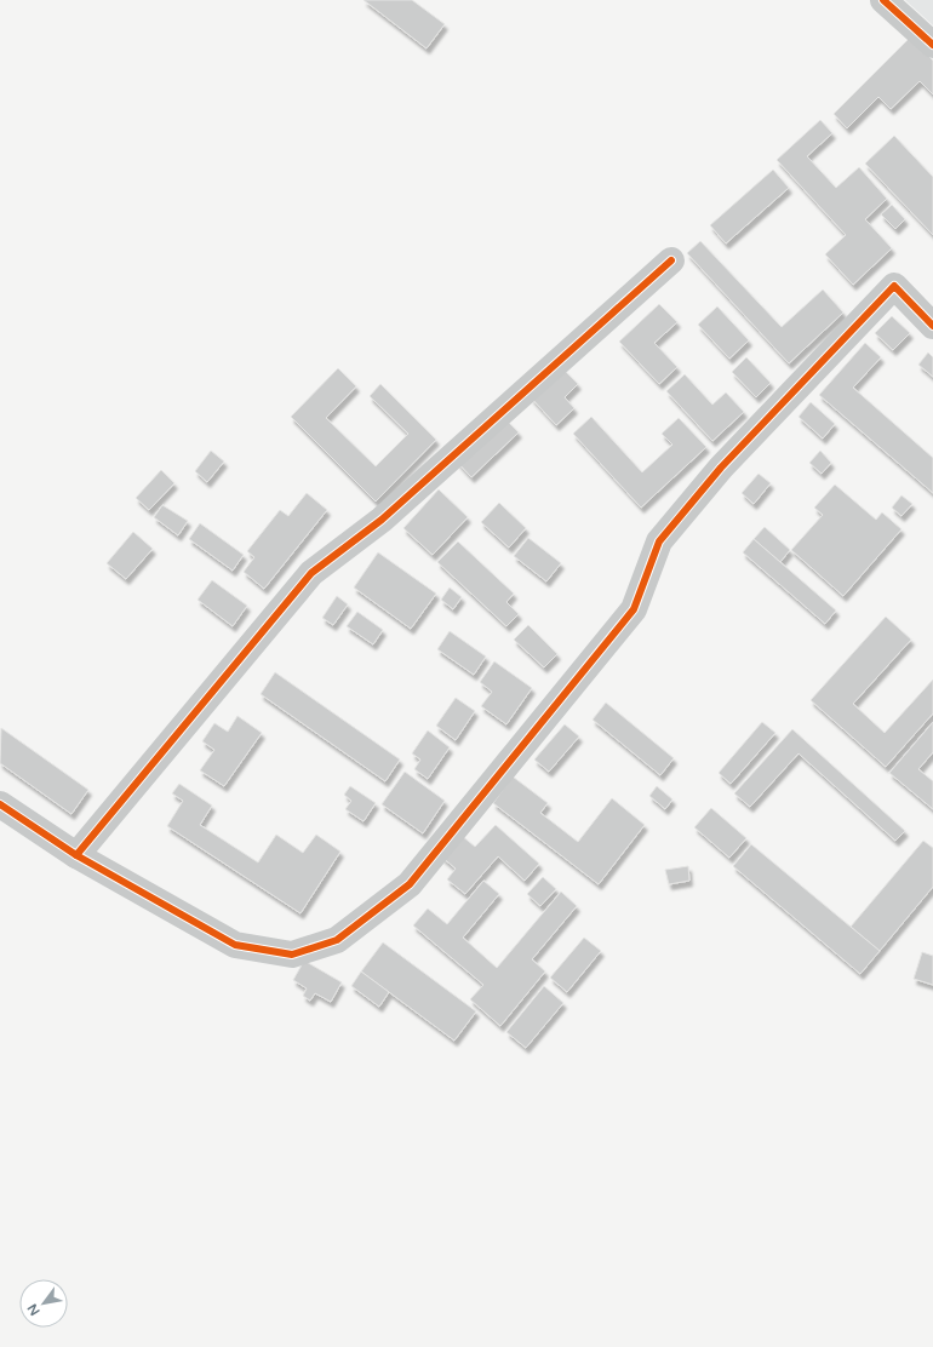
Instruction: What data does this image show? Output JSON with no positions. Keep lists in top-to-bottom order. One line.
{"north":"bottom left"}
